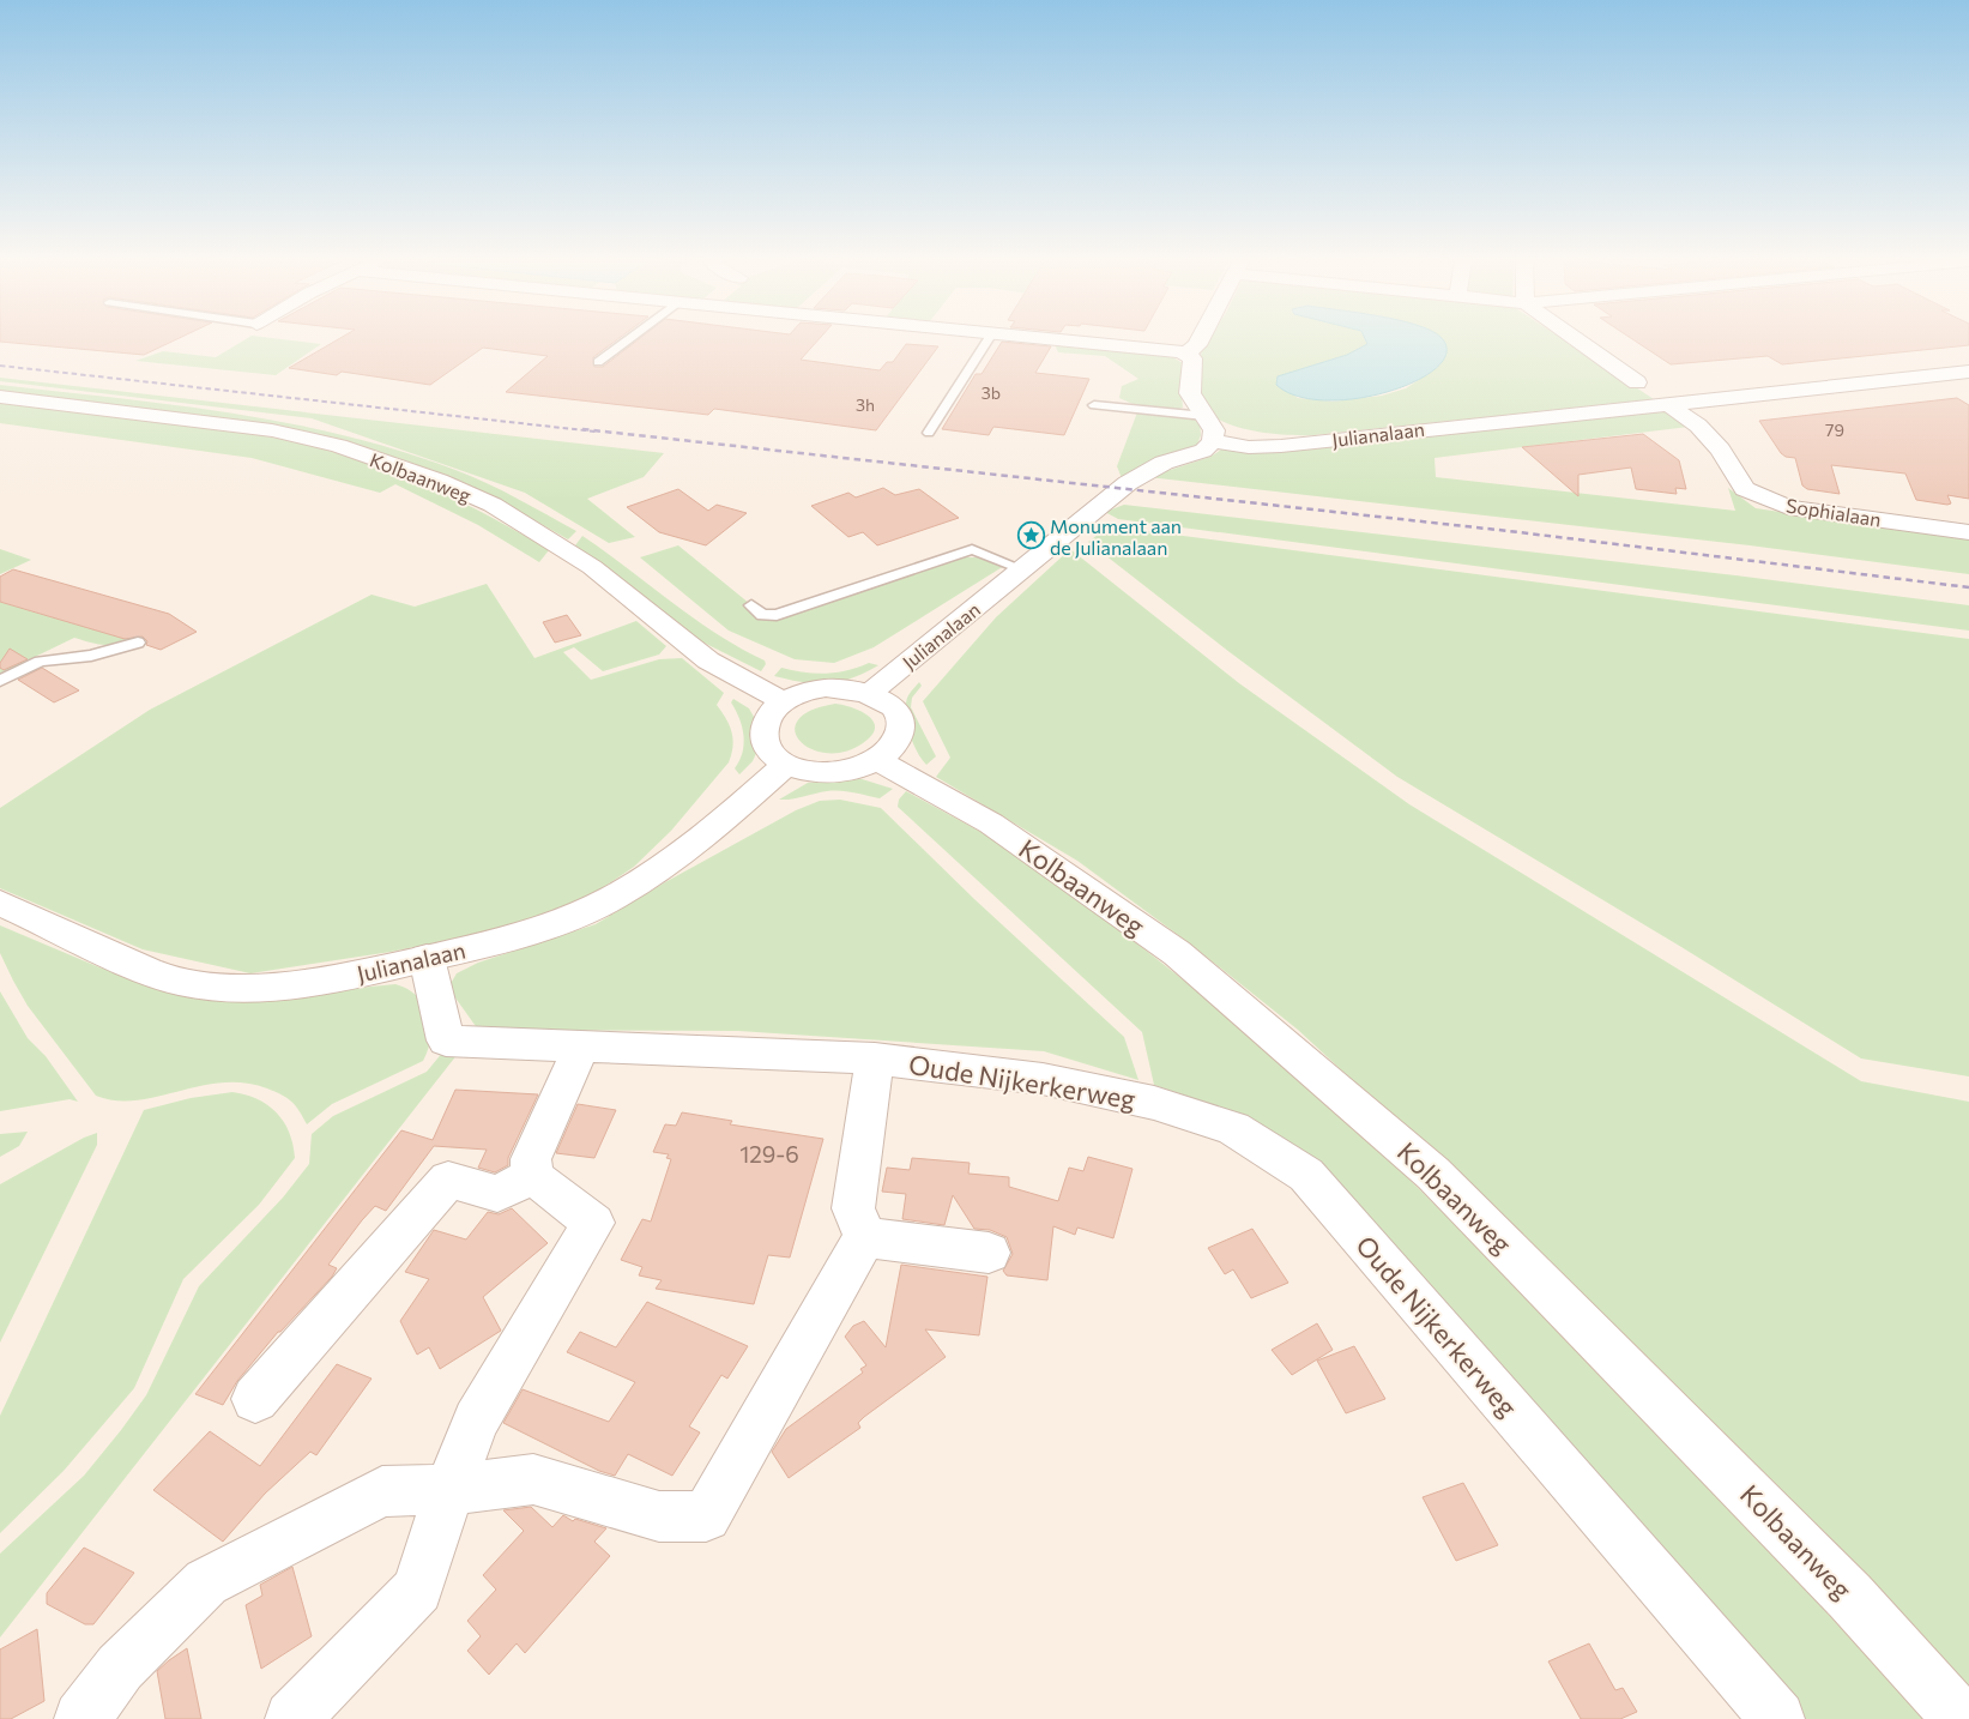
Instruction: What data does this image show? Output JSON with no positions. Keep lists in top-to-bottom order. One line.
{"streets":{"street":["Julianalaan","Kolbaanweg","Sophialaan","Oude Nijkerkerweg"]},"crossings":[["Julianalaan","Kolbaanweg"],["Julianalaan","Sophialaan"],["Julianalaan","Oude Nijkerkerweg"]],"places":{"place":["Monument aan de Julianalaan"]},"house_numbers":["3b","3h","79","129-6"]}
